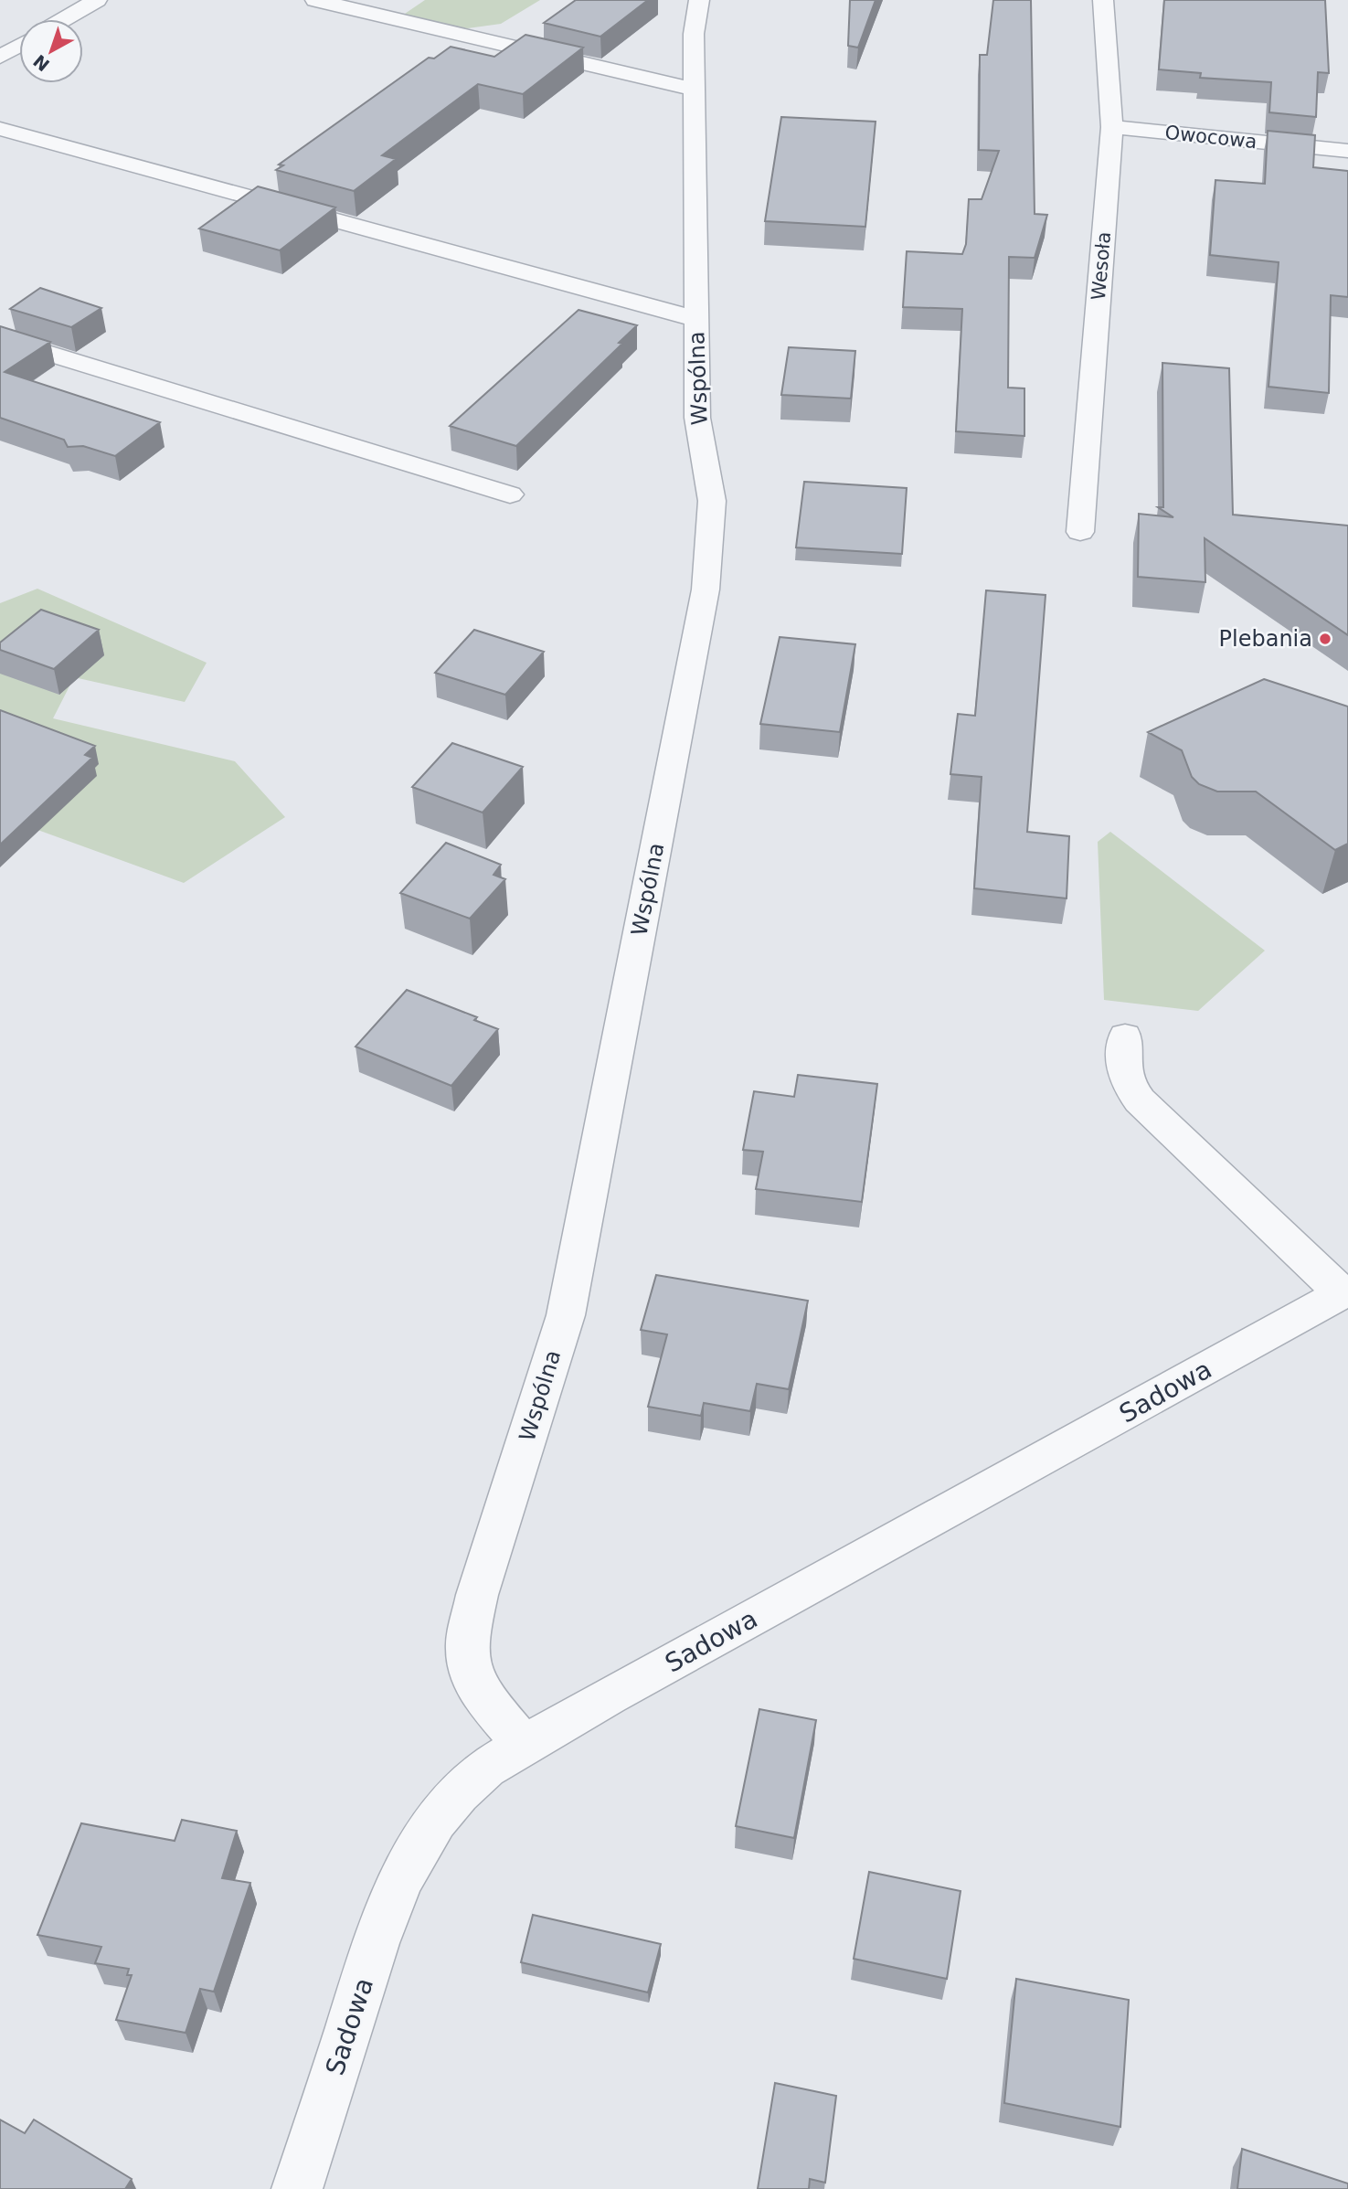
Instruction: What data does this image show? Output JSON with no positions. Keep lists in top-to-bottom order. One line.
{"streets":{"street":["Owocowa","Wesoła","Wspólna","Sadowa"]},"crossings":[["Owocowa","Wesoła"],["Wspólna","Sadowa"]],"places":["Plebania"],"north":"bottom left"}
